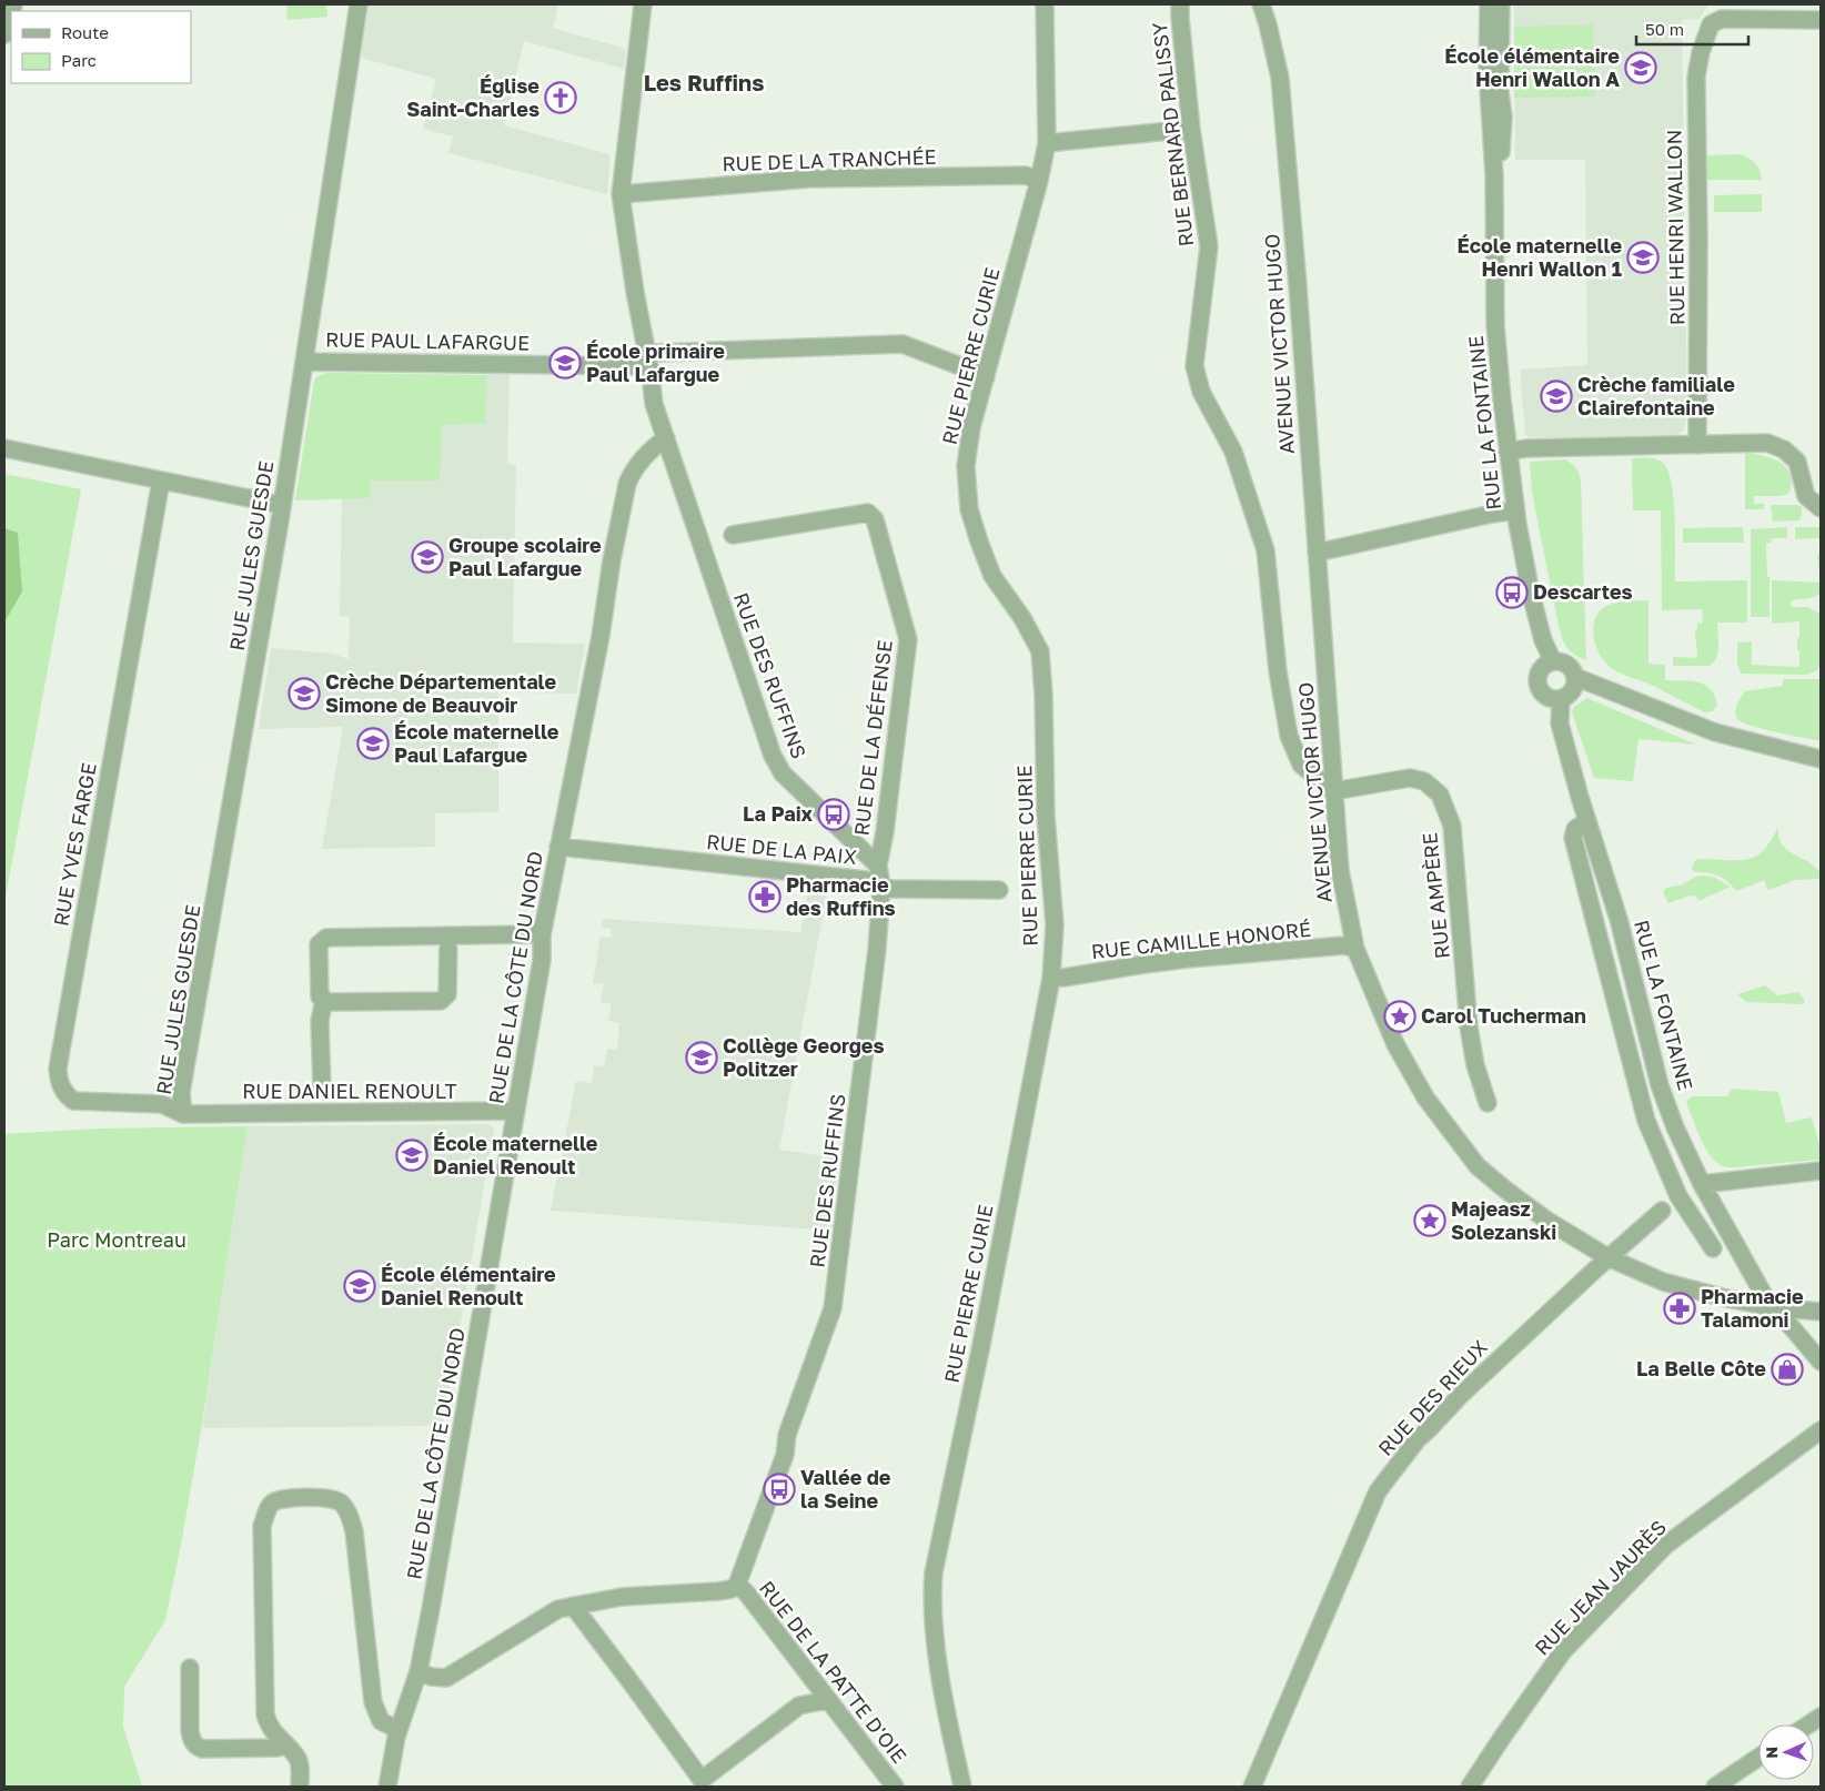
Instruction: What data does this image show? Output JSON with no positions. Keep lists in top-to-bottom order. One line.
{"streets":{"street":["RUE BERNARD PALISSY","RUE DE LA TRANCHÉE","RUE HENRI WALLON","RUE PAUL LAFARGUE","AVENUE VICTOR HUGO","RUE PIERRE CURIE","RUE LA FONTAINE","RUE JULES GUESDE","RUE DES RUFFINS","RUE DE LA DÉFENSE","RUE YVES FARGE","RUE DE LA PAIX","RUE AMPÈRE","RUE CAMILLE HONORÉ","RUE DE LA CÔTE DU NORD","RUE DANIEL RENOULT","RUE DES RIEUX","RUE JEAN JAURÈS","RUE DE LA PATTE D'OIE"]},"crossings":[["RUE BERNARD PALISSY","AVENUE VICTOR HUGO"],["RUE BERNARD PALISSY","RUE AMPÈRE"],["RUE DE LA TRANCHÉE","RUE PIERRE CURIE"],["RUE DE LA TRANCHÉE","RUE DES RUFFINS"],["RUE PAUL LAFARGUE","RUE PIERRE CURIE"],["RUE PAUL LAFARGUE","RUE JULES GUESDE"],["RUE PAUL LAFARGUE","RUE DES RUFFINS"],["AVENUE VICTOR HUGO","RUE LA FONTAINE"],["AVENUE VICTOR HUGO","RUE AMPÈRE"],["AVENUE VICTOR HUGO","RUE CAMILLE HONORÉ"],["AVENUE VICTOR HUGO","RUE DES RIEUX"],["RUE PIERRE CURIE","RUE CAMILLE HONORÉ"],["RUE JULES GUESDE","RUE YVES FARGE"],["RUE JULES GUESDE","RUE DANIEL RENOULT"],["RUE DES RUFFINS","RUE DE LA DÉFENSE"],["RUE DES RUFFINS","RUE DE LA PAIX"],["RUE DES RUFFINS","RUE DE LA CÔTE DU NORD"],["RUE DES RUFFINS","RUE DE LA PATTE D'OIE"],["RUE YVES FARGE","RUE DANIEL RENOULT"],["RUE DE LA PAIX","RUE DE LA CÔTE DU NORD"],["RUE DE LA CÔTE DU NORD","RUE DANIEL RENOULT"]],"districts":["Les Ruffins"],"parks":["Parc Montreau"],"places":{"school or university":["École élémentaire Henri Wallon A","École maternelle Henri Wallon 1","École primaire Paul Lafargue","Crèche familiale Clairefontaine","Groupe scolaire Paul Lafargue","Crèche Départementale Simone de Beauvoir","École maternelle Paul Lafargue","Collège Georges Politzer","École maternelle Daniel Renoult","École élémentaire Daniel Renoult"],"church":["Église Saint-Charles"],"bus stop":["Descartes","La Paix","Vallée de la Seine"],"pharmacy":["Pharmacie des Ruffins","Pharmacie Talamoni"],"place":["Carol Tucherman","Majeasz Solezanski"],"shop":["La Belle Côte"]},"legend":["Route","Parc"],"scale_bar":"50 m","north":"left"}
